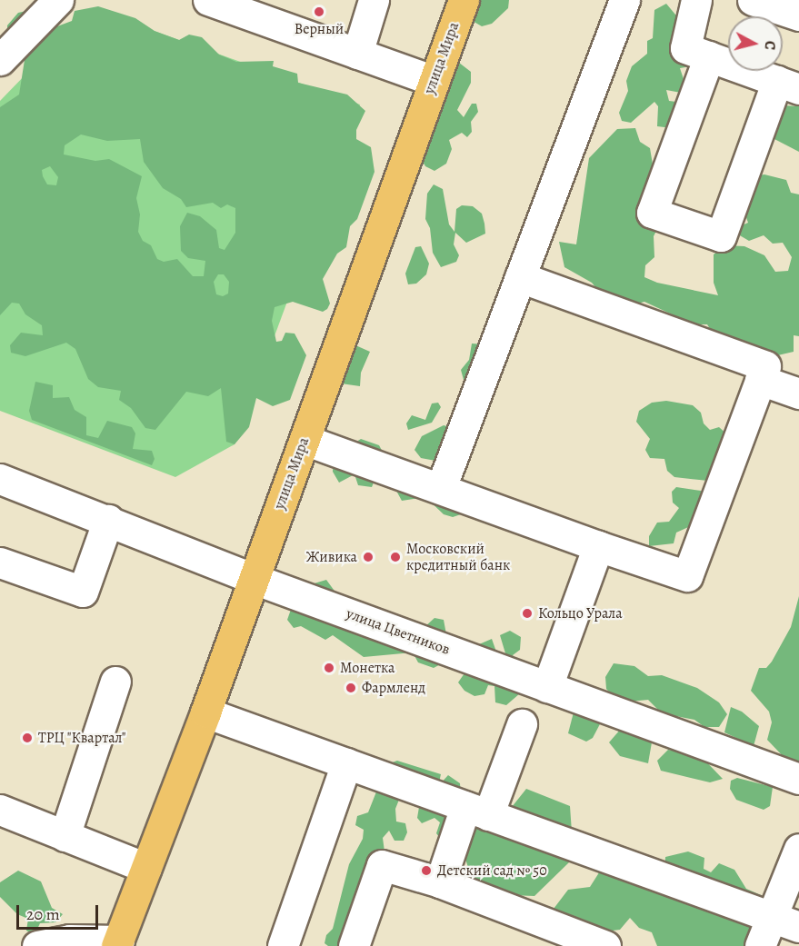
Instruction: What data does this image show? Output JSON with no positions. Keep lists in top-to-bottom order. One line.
{"streets":{"main road":["улица Мира"],"street":["улица Цветников"]},"crossings":[["улица Мира","улица Цветников"]],"places":["Верный","Живика","Московский кредитный банк","Кольцо Урала","Монетка","Фармленд","ТРЦ \"Квартал\"","Детский сад № 50"],"scale_bar":"20 m","north":"right"}
